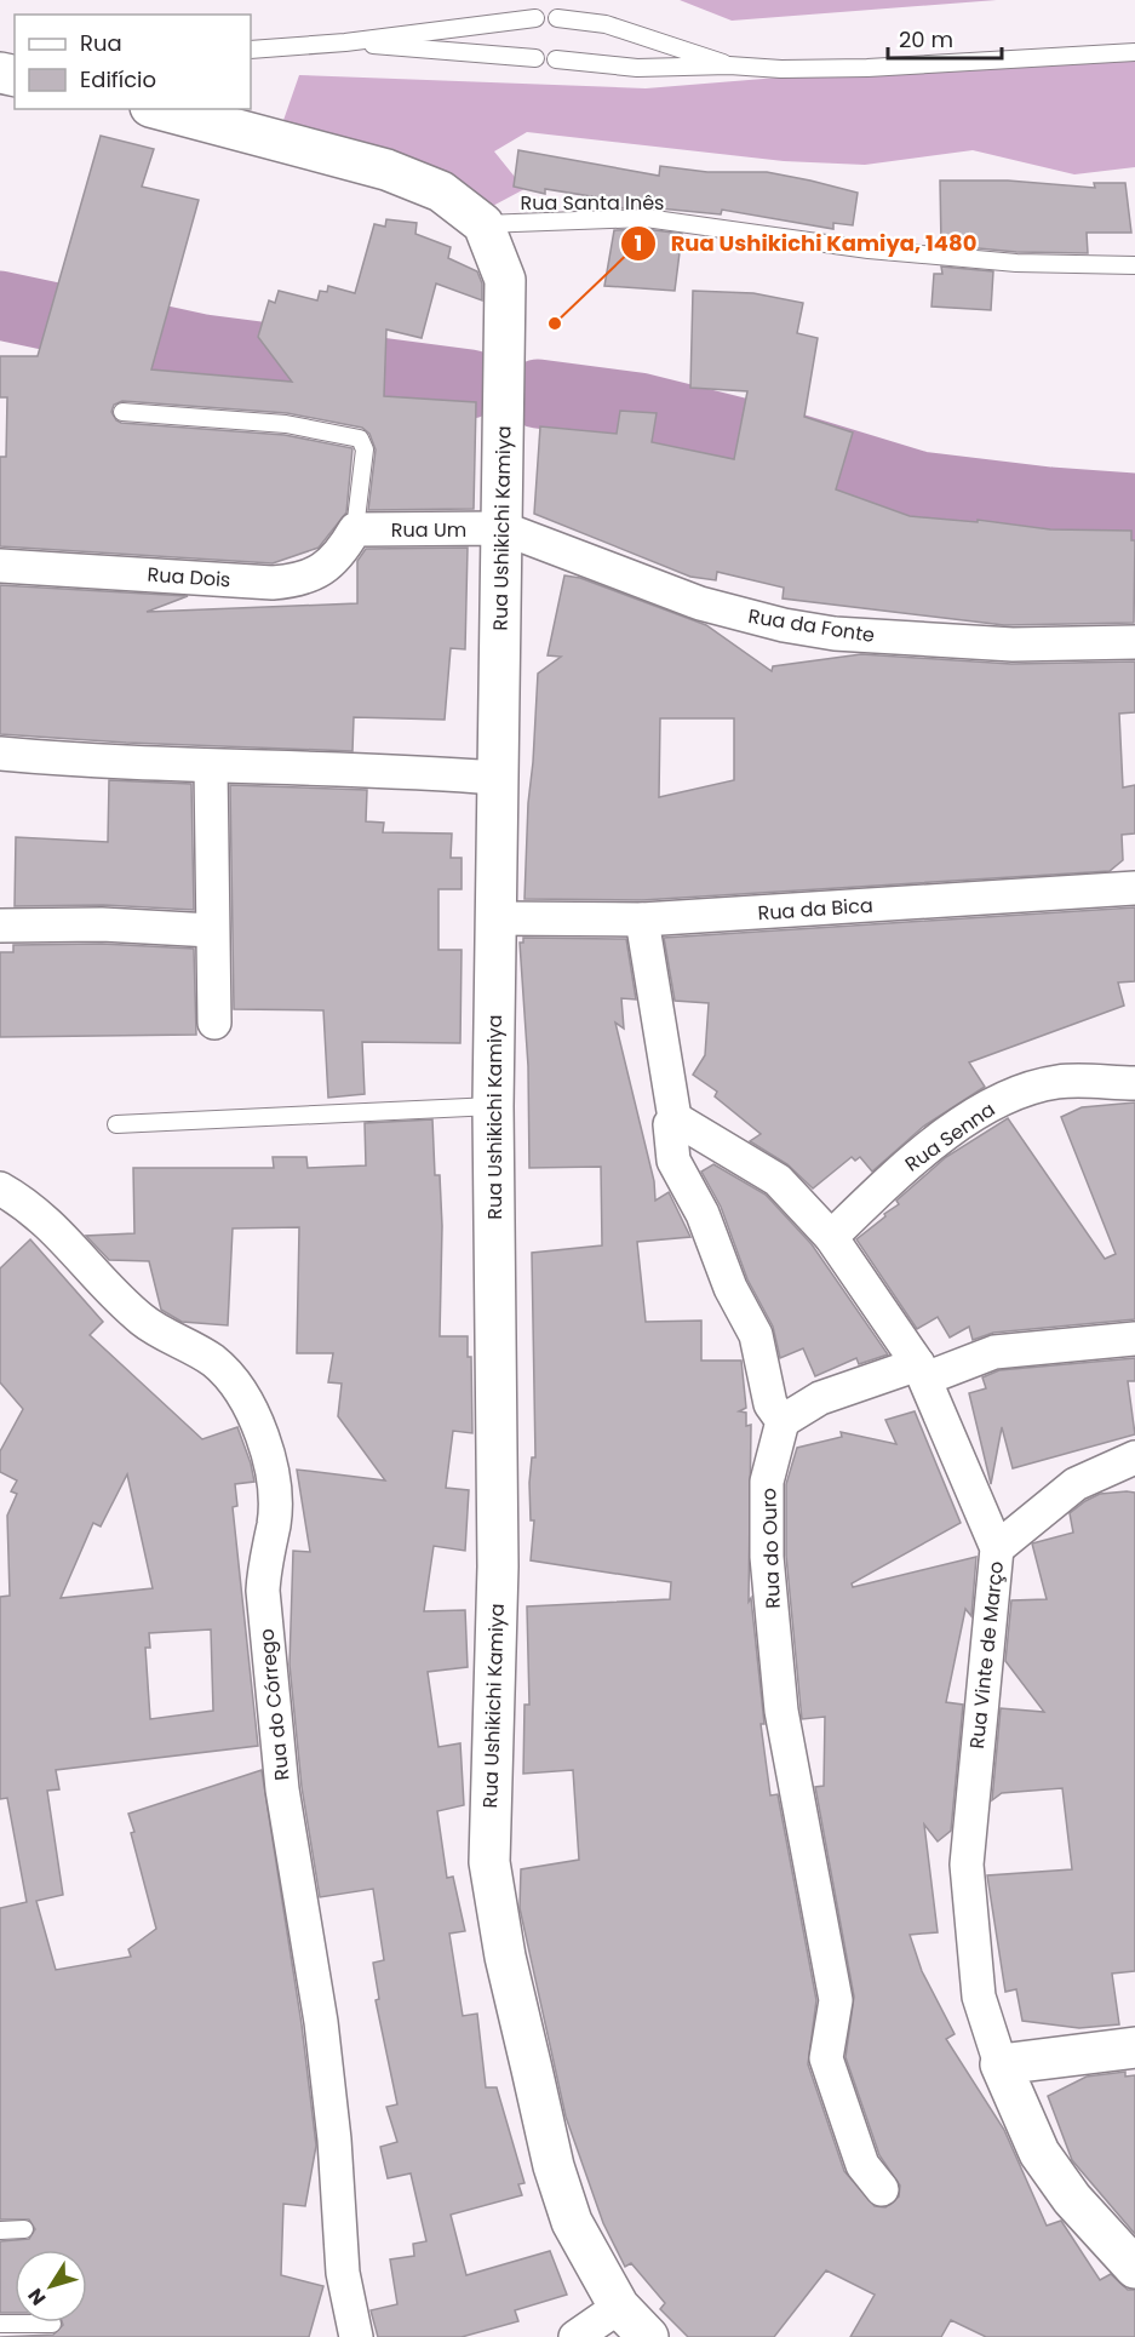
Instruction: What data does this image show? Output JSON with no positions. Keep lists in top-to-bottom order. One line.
{"streets":{"main road":["Rua Ushikichi Kamiya","Rua Vinte de Março"],"street":["Rua Um","Rua Dois","Rua da Fonte","Rua da Bica","Rua Senna","Rua do Ouro","Rua do Córrego"],"lane":["Rua Santa Inês"]},"crossings":[["Rua Santa Inês","Rua Ushikichi Kamiya"],["Rua Ushikichi Kamiya","Rua Um"],["Rua Ushikichi Kamiya","Rua da Fonte"],["Rua Ushikichi Kamiya","Rua da Bica"],["Rua Um","Rua Dois"],["Rua Um","Rua da Fonte"],["Rua Senna","Rua Vinte de Março"]],"places":["Rua Ushikichi Kamiya, 1480"],"legend":["Rua","Edifício"],"scale_bar":"20 m","north":"bottom left"}
